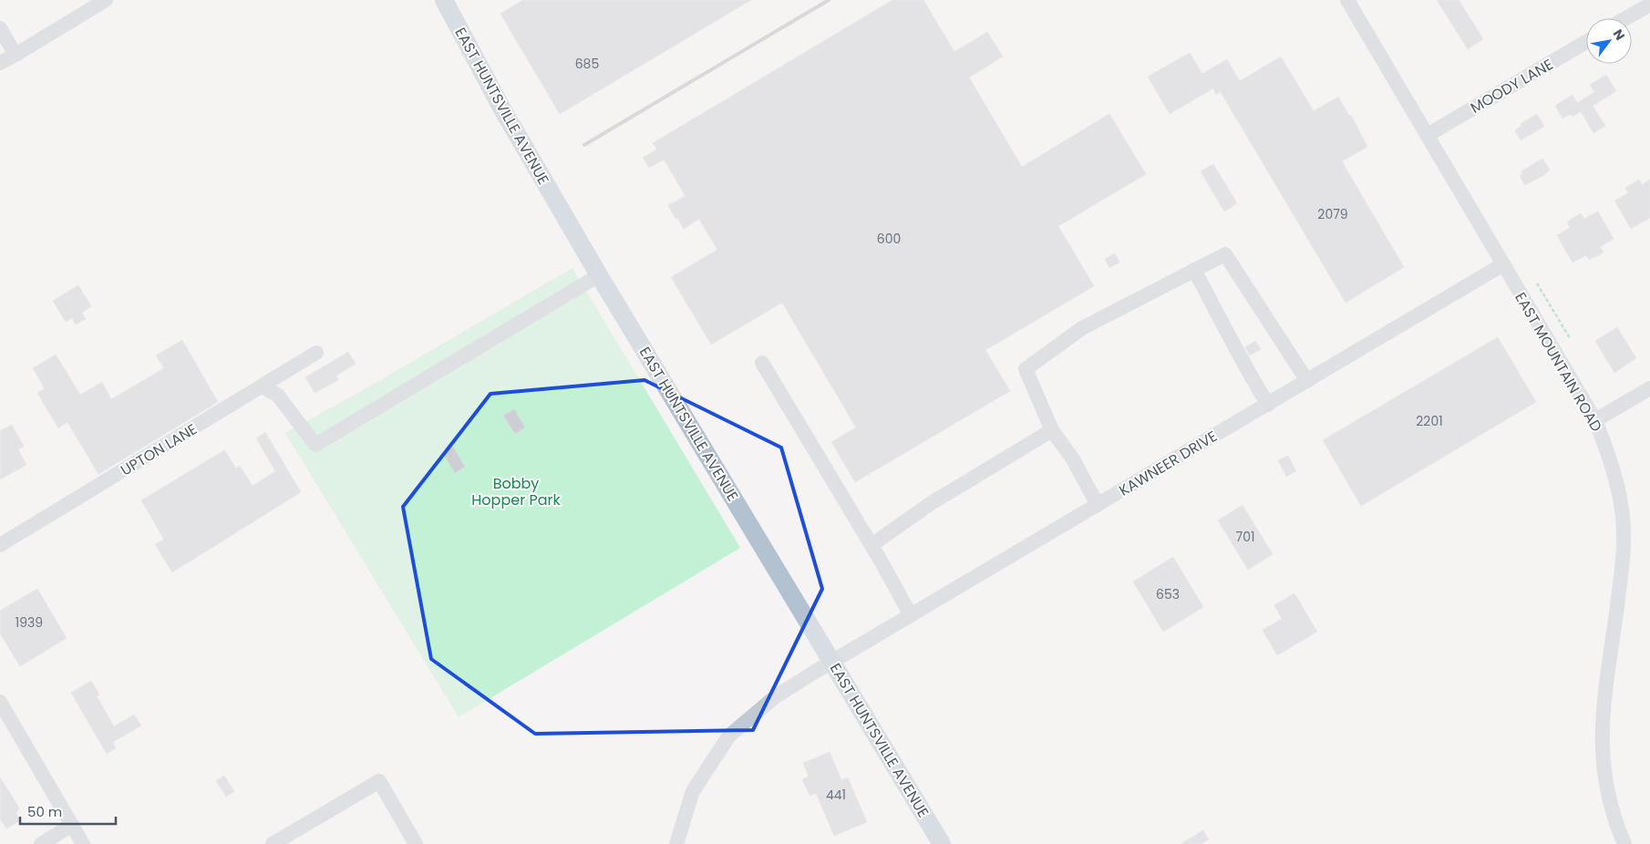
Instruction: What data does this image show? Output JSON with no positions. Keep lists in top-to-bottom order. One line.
{"streets":{"main road":["EAST HUNTSVILLE AVENUE"],"street":["MOODY LANE","EAST MOUNTAIN ROAD","UPTON LANE","KAWNEER DRIVE"]},"crossings":[["MOODY LANE","EAST MOUNTAIN ROAD"],["EAST HUNTSVILLE AVENUE","KAWNEER DRIVE"],["EAST MOUNTAIN ROAD","KAWNEER DRIVE"]],"parks":["Bobby Hopper Park"],"house_numbers":["685","2079","600","2201","701","653","1939","441"],"scale_bar":"50 m","north":"top right"}
